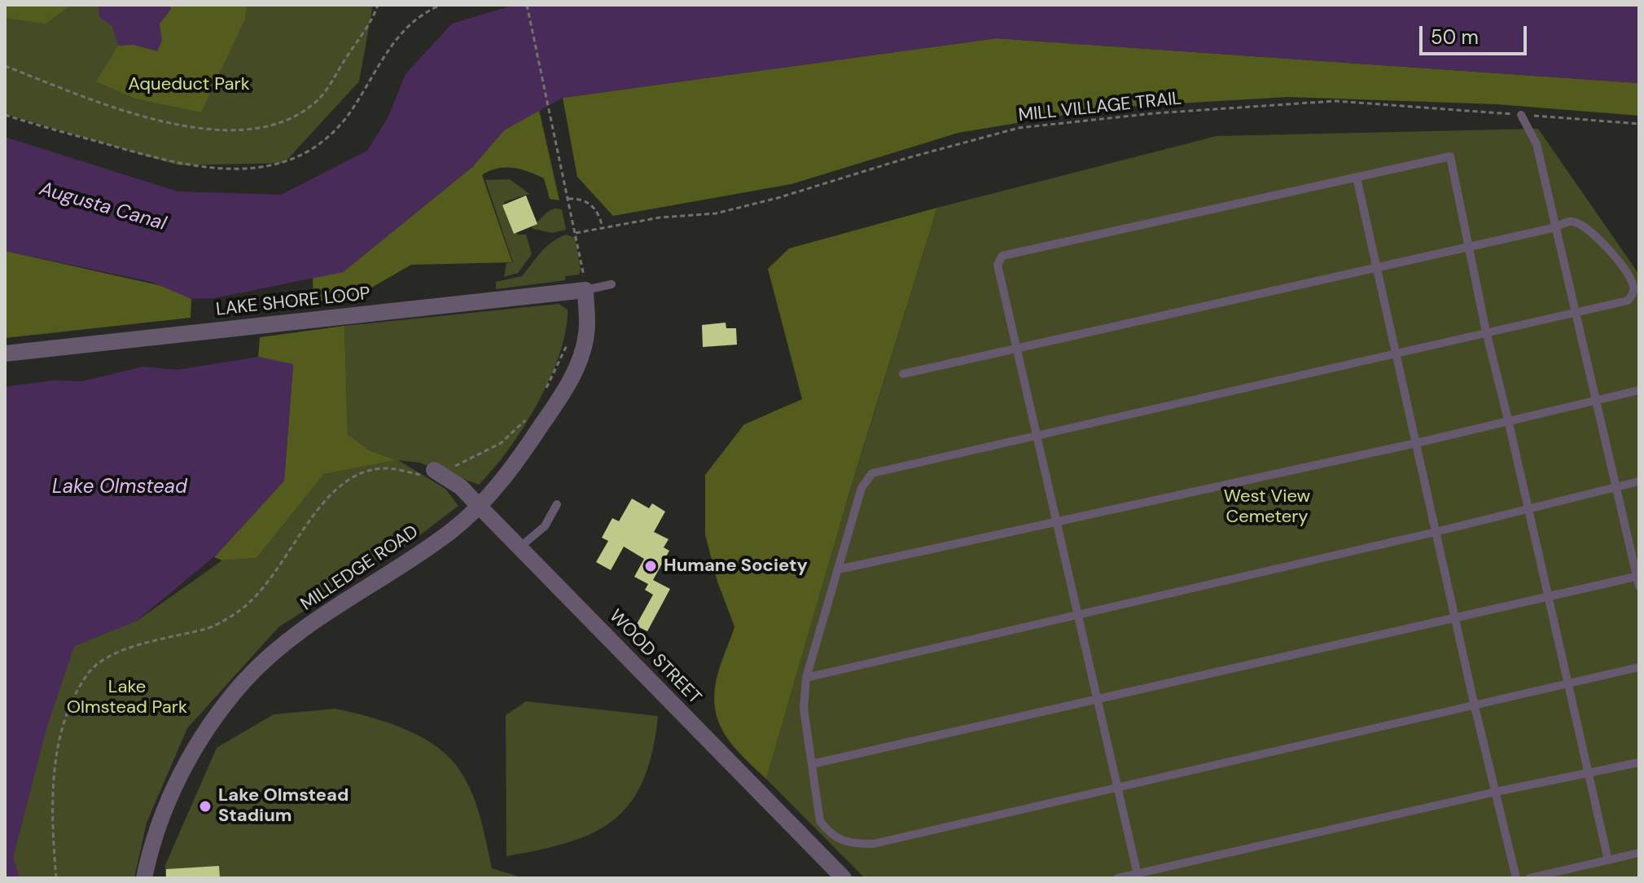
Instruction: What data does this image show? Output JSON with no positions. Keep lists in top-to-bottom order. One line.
{"streets":{"street":["LAKE SHORE LOOP","MILLEDGE ROAD","WOOD STREET"],"path":["MILL VILLAGE TRAIL"]},"crossings":[["LAKE SHORE LOOP","MILLEDGE ROAD"],["MILLEDGE ROAD","WOOD STREET"]],"water":["Augusta Canal","Lake Olmstead"],"parks":["Aqueduct Park","West View Cemetery","Lake Olmstead Park"],"places":["Humane Society","Lake Olmstead Stadium"],"scale_bar":"50 m"}
